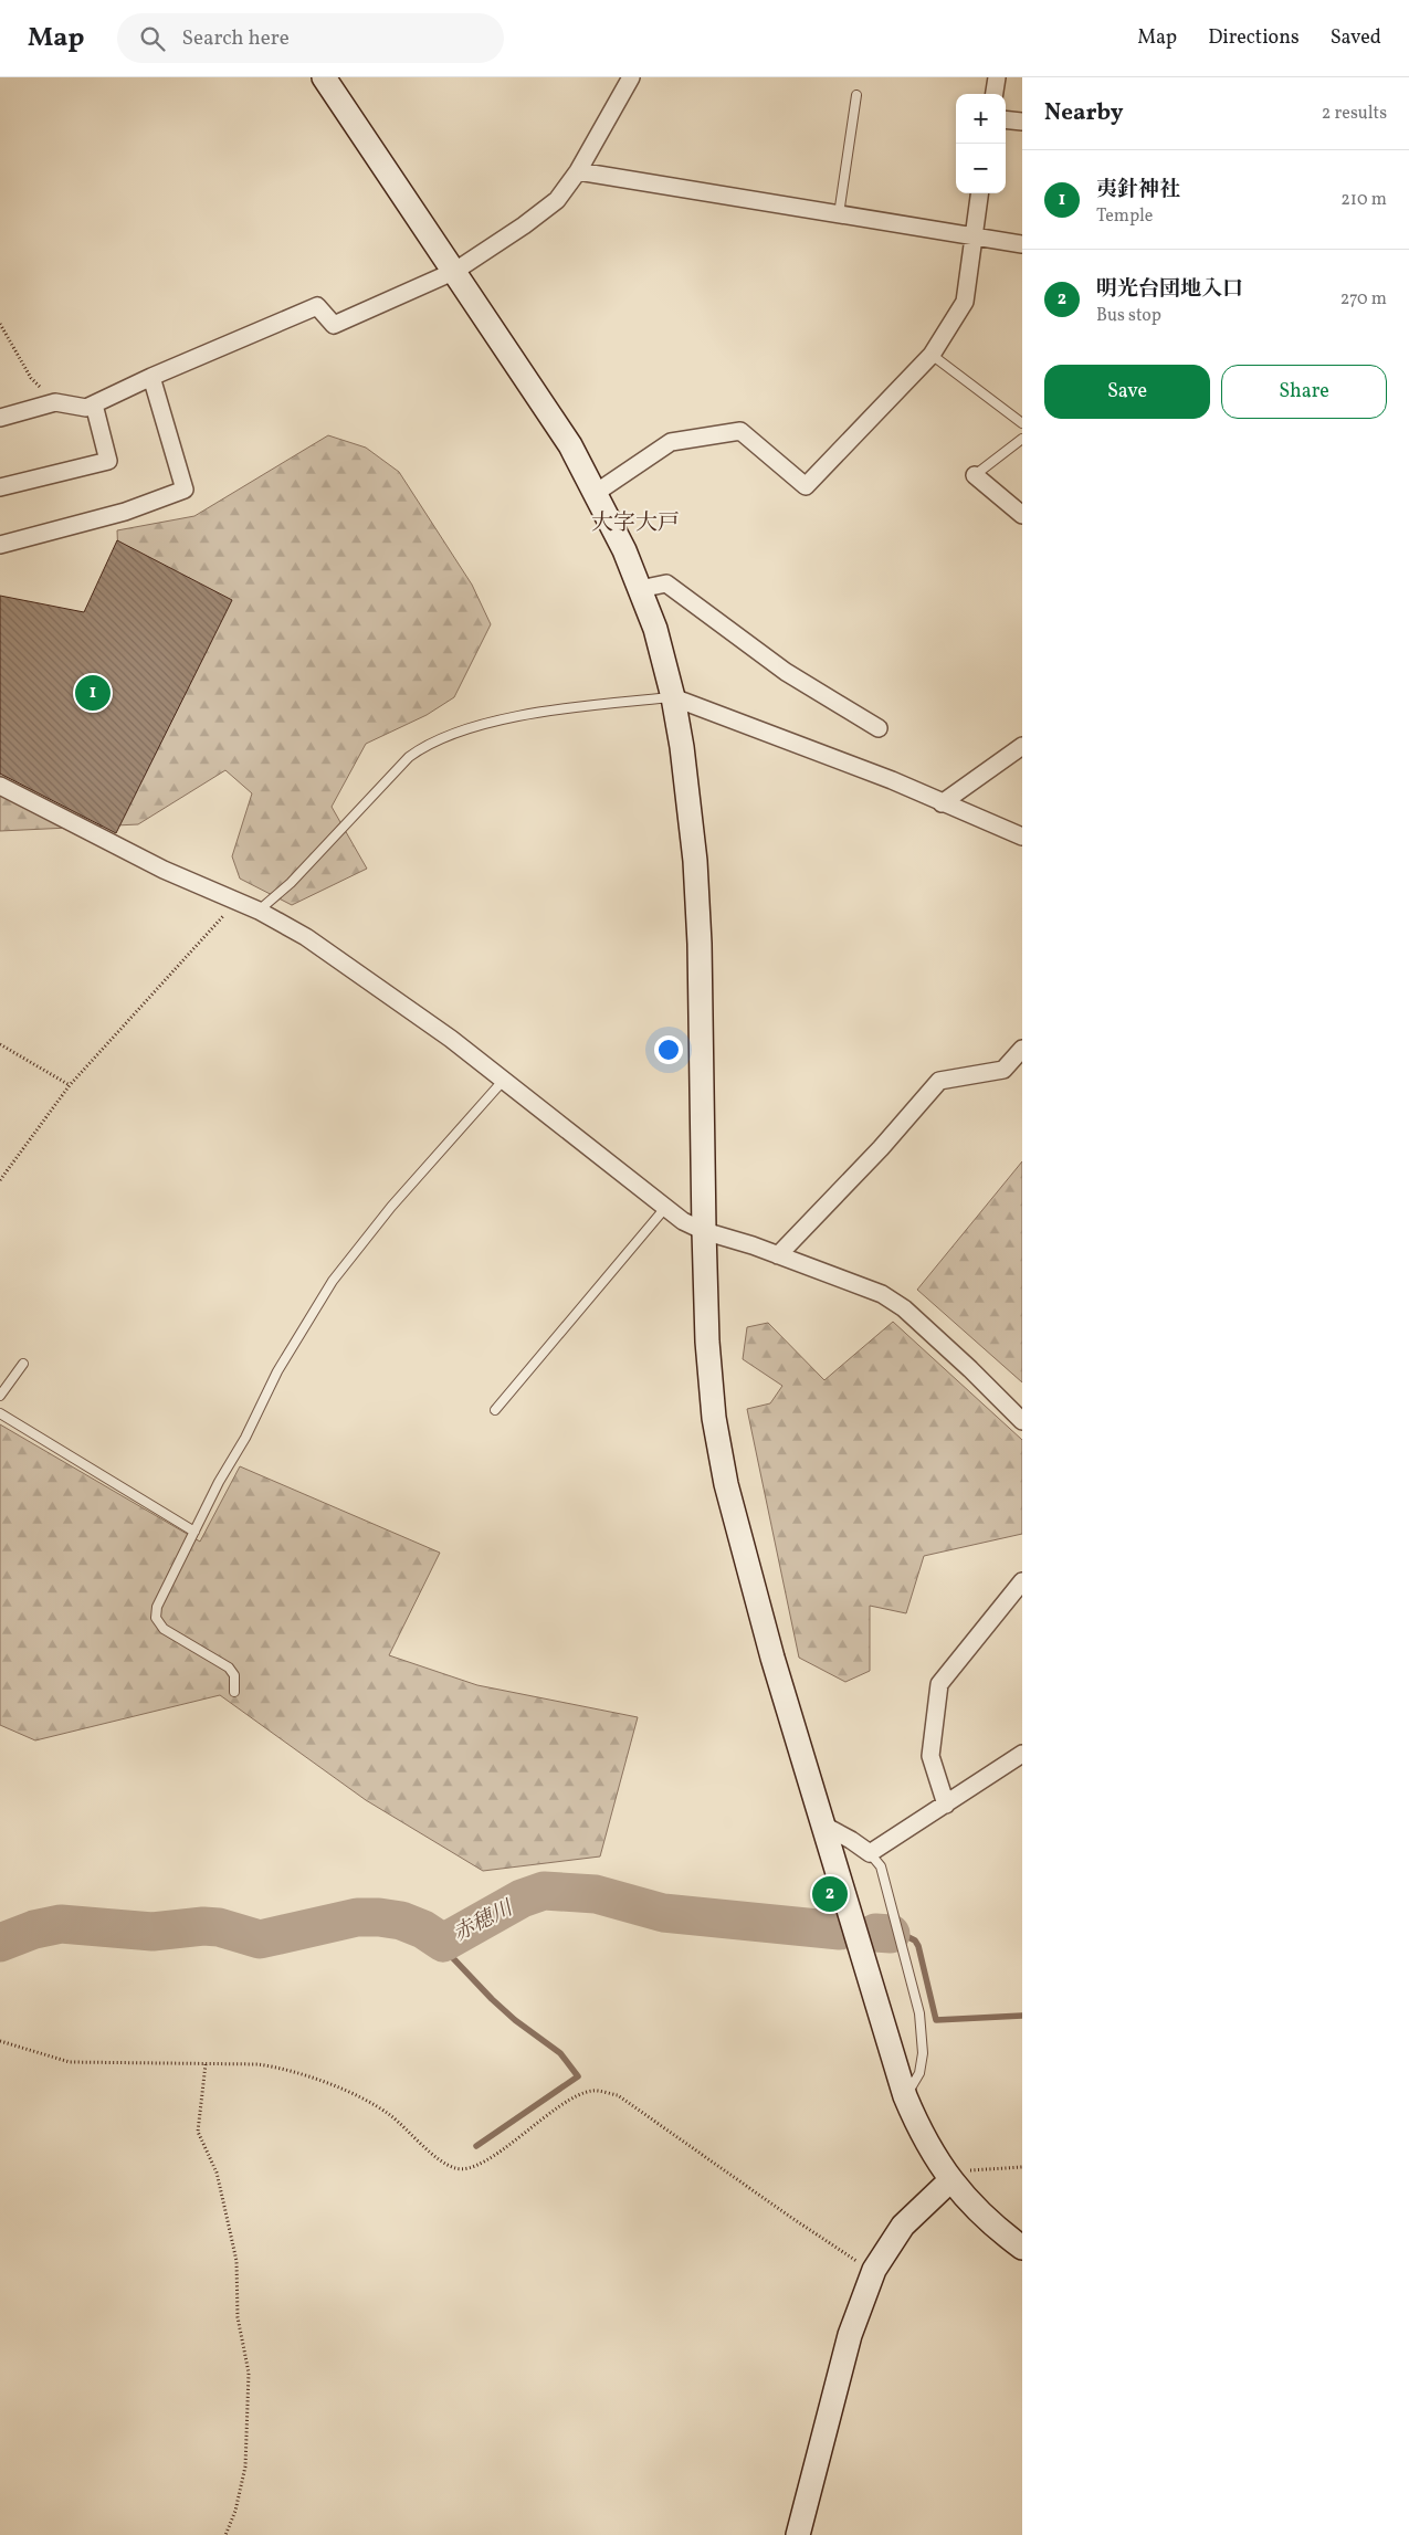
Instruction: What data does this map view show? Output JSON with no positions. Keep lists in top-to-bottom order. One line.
{"districts":["大字大戸"],"water":["赤穂川"],"page":{"header":"Map","search":"Search here","nav":["Map","Directions","Saved"],"heading":["Nearby","2 results"],"map_buttons":["+","−"],"list":[{"mark":"1","name":"夷針神社","note":"Temple","value":"210 m"},{"mark":"2","name":"明光台団地入口","note":"Bus stop","value":"270 m"}],"buttons":["Save","Share"],"pins":["1","2"]}}
